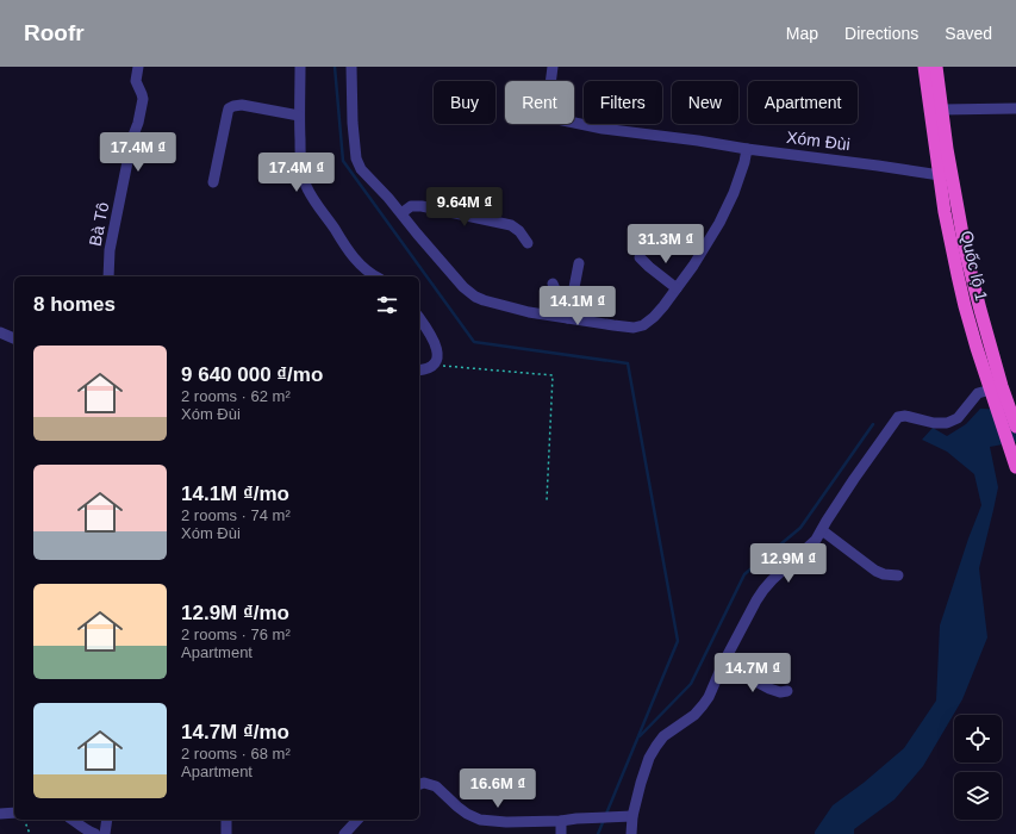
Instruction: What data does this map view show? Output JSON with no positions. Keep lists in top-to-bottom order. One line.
{"streets":{"highway":["Quốc lộ 1"],"street":["Xóm Đùi","Bà Tô"]},"crossings":[["Xóm Đùi","Quốc lộ 1"]],"page":{"header":"Roofr","nav":["Map","Directions","Saved"],"chip":["Buy","Rent","Filters","New","Apartment"],"price":["17.4M ₫","17.4M ₫","9.64M ₫","31.3M ₫","14.1M ₫","12.9M ₫","14.7M ₫","16.6M ₫"],"heading":"8 homes","list":[{"name":"9 640 000 ₫/mo","note":"2 rooms · 62 m² · Xóm Đùi"},{"name":"14.1M ₫/mo","note":"2 rooms · 74 m² · Xóm Đùi"},{"name":"12.9M ₫/mo","note":"2 rooms · 76 m² · Apartment"},{"name":"14.7M ₫/mo","note":"2 rooms · 68 m² · Apartment"}]}}
